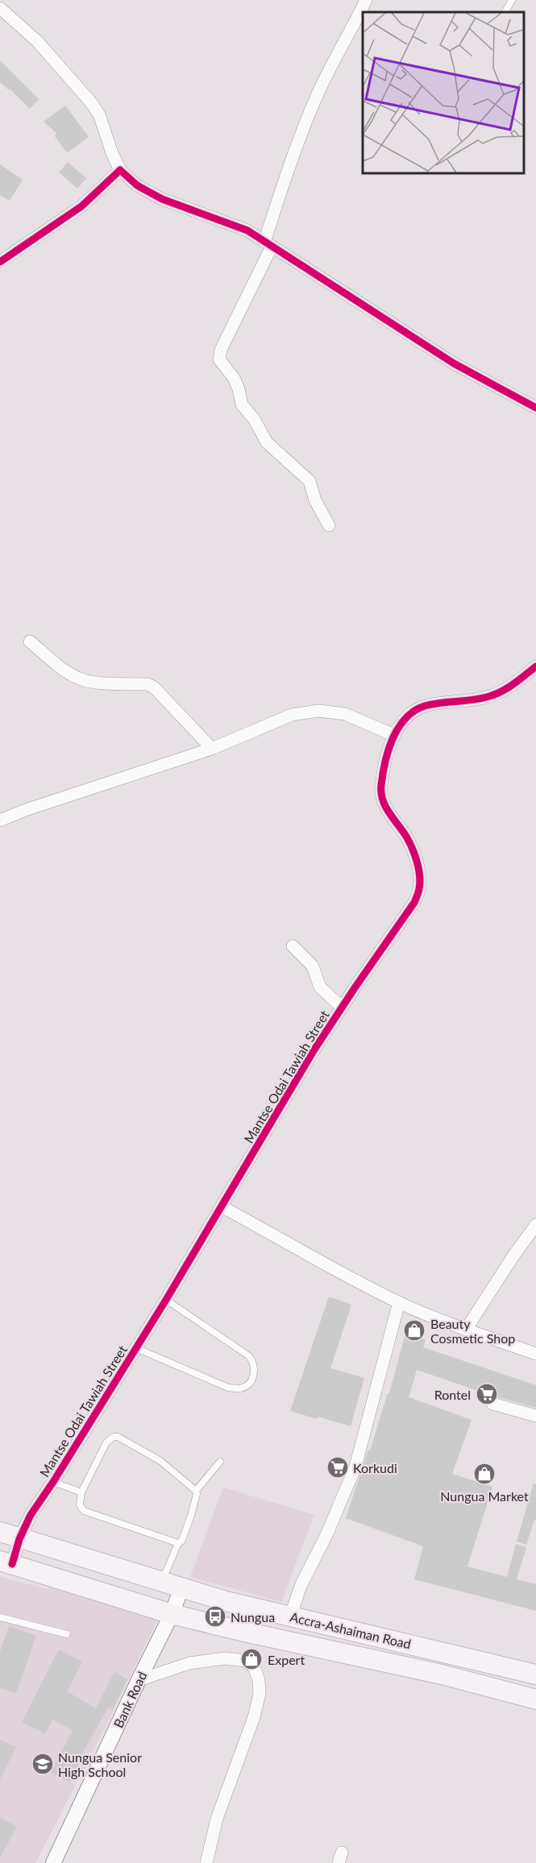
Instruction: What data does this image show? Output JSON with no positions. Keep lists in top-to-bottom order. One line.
{"streets":{"main road":["Accra-Ashaiman Road"],"street":["Mantse Odai Tawiah Street","Bank Road"]},"crossings":[["Mantse Odai Tawiah Street","Accra-Ashaiman Road"],["Accra-Ashaiman Road","Bank Road"]],"places":{"shop":["Beauty Cosmetic Shop","Nungua Market","Expert"],"supermarket":["Rontel","Korkudi"],"bus stop":["Nungua"],"school or university":["Nungua Senior High School"]}}
